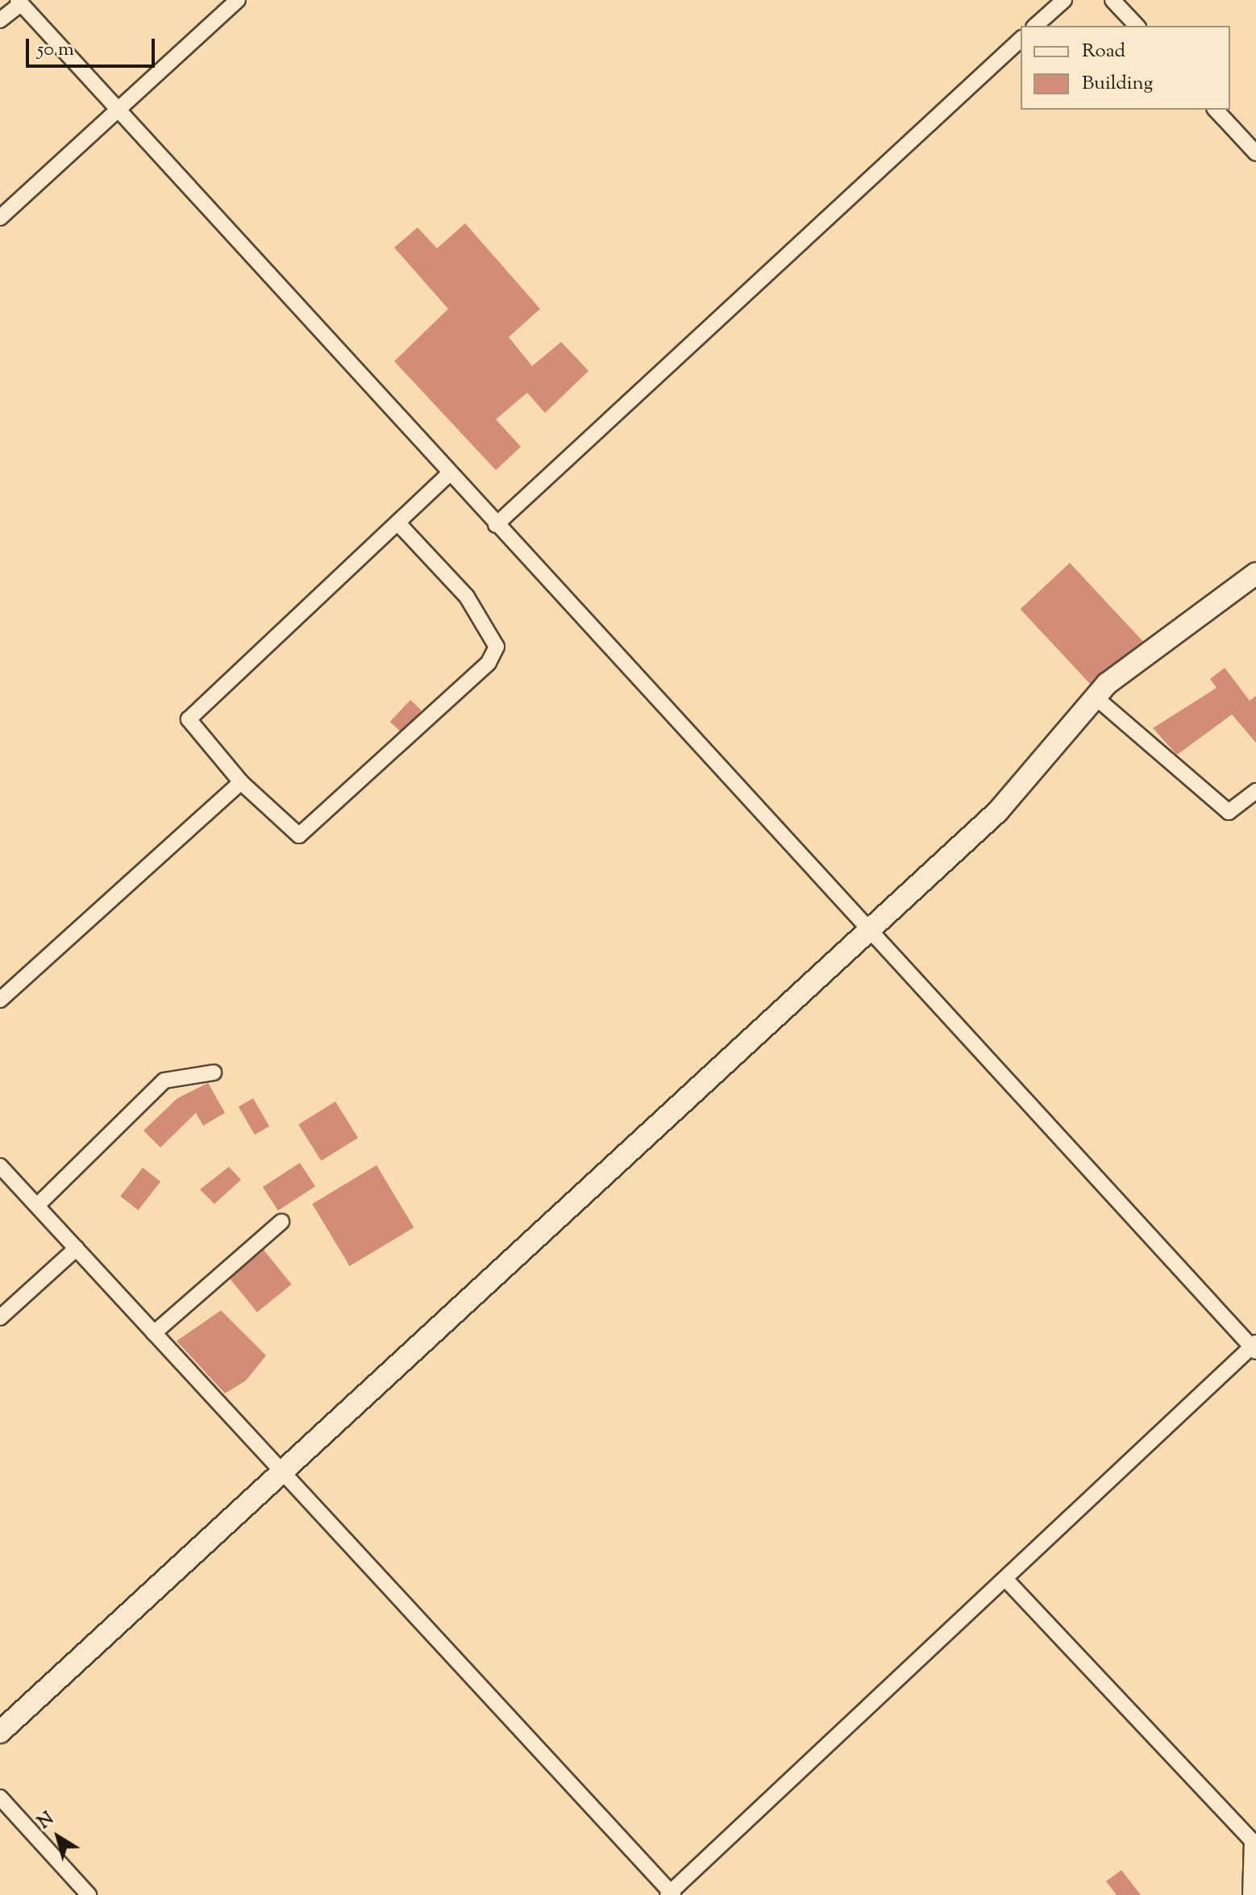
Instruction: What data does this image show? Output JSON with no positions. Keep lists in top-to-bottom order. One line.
{"legend":["Road","Building"],"scale_bar":"50 m","north":"top left"}
